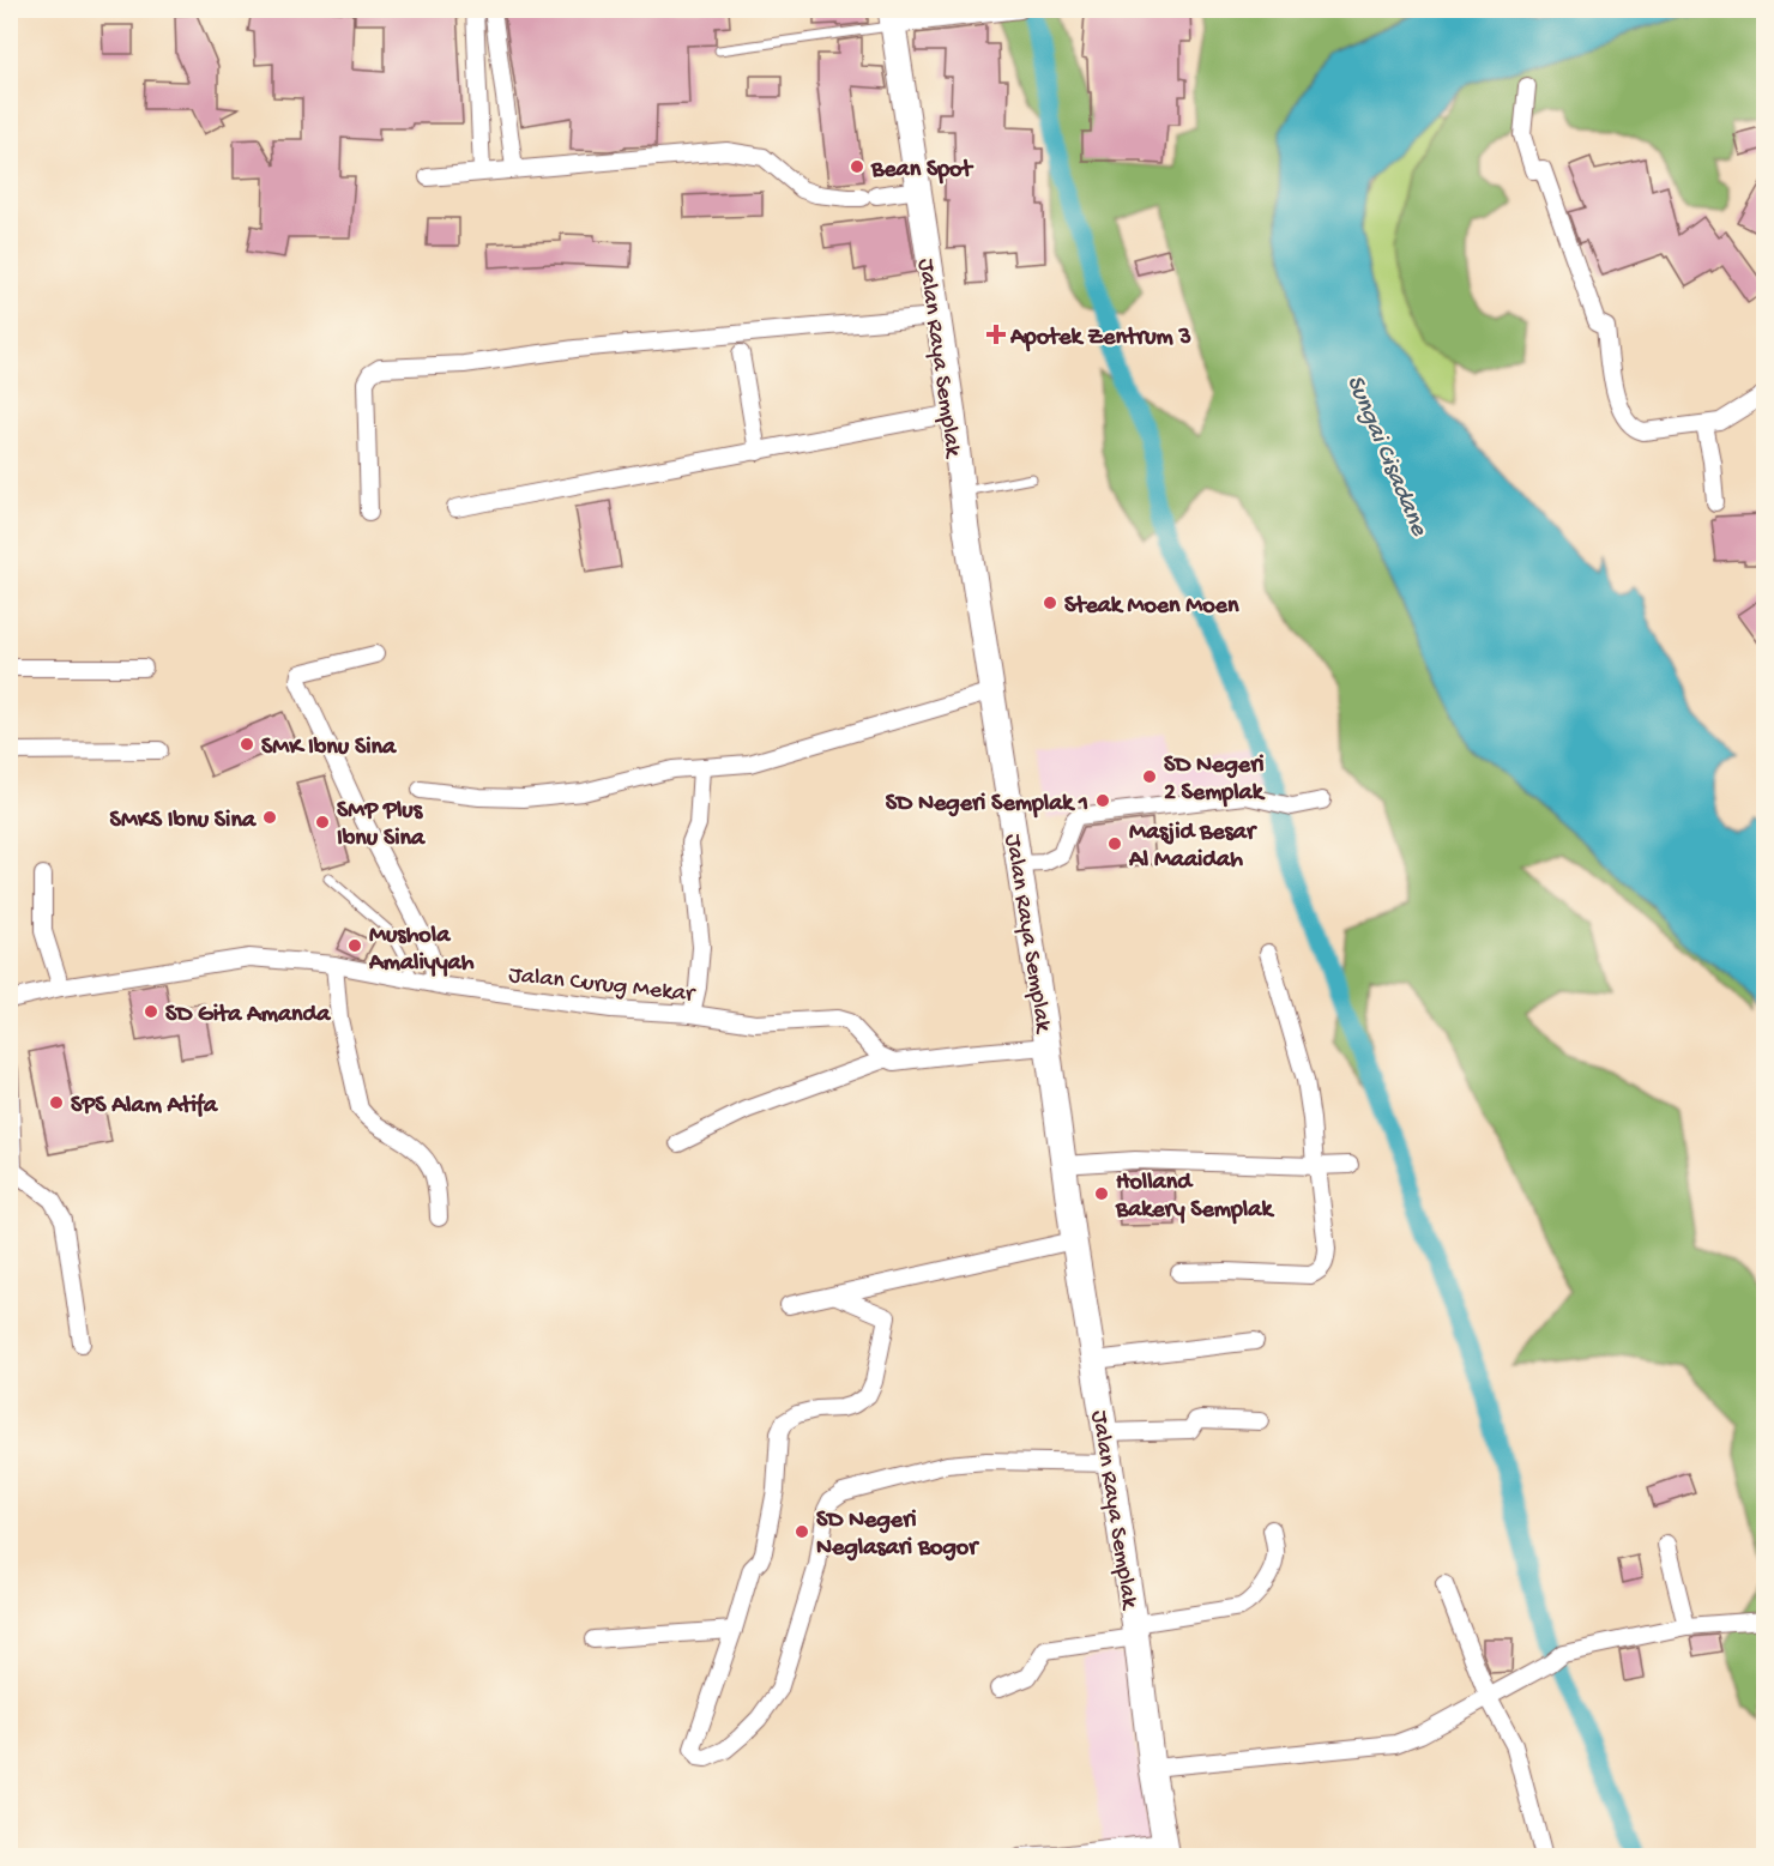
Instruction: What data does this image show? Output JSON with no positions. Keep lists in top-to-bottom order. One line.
{"streets":{"main road":["Jalan Raya Semplak"],"street":["Jalan Curug Mekar"]},"water":["Sungai Cisadane"],"places":{"other":["Bean Spot","Steak Moen Moen","SMK Ibnu Sina","SD Negeri 2 Semplak","SD Negeri Semplak 1","SMKS Ibnu Sina","SMP Plus Ibnu Sina","Masjid Besar Al Maaidah","Mushola Amaliyyah","SD Gita Amanda","SPS Alam Atifa","Holland Bakery Semplak","SD Negeri Neglasari Bogor"],"health":["Apotek Zentrum 3"]}}
